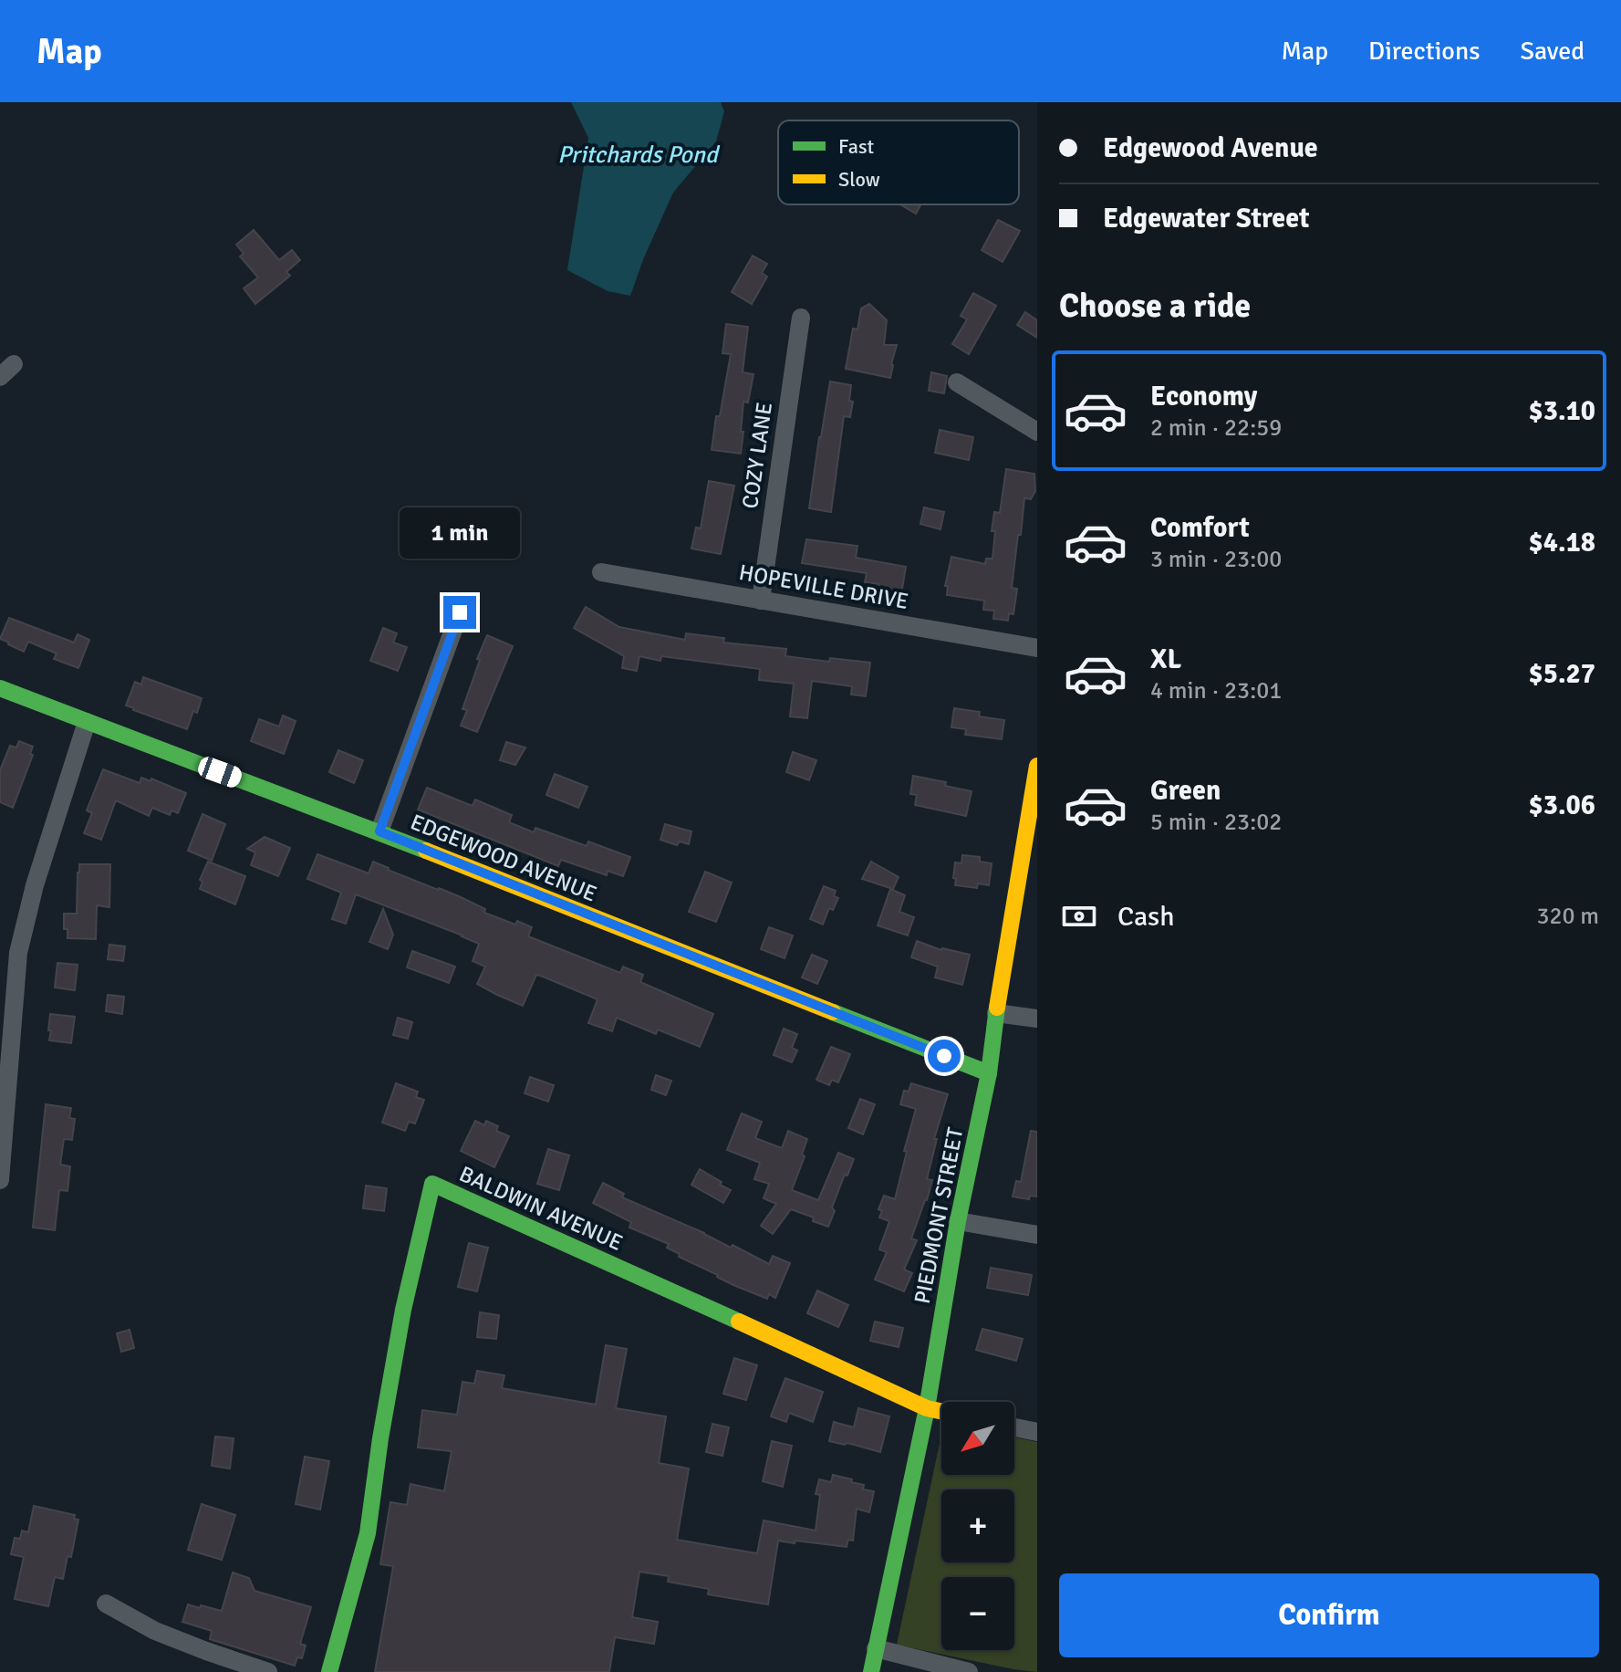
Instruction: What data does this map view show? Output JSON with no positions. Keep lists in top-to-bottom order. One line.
{"streets":{"street":["COZY LANE","HOPEVILLE DRIVE","EDGEWOOD AVENUE","BALDWIN AVENUE","PIEDMONT STREET"]},"crossings":[["COZY LANE","HOPEVILLE DRIVE"],["EDGEWOOD AVENUE","PIEDMONT STREET"],["BALDWIN AVENUE","PIEDMONT STREET"]],"water":["Pritchards Pond"],"legend":["Fast","Slow"],"north":"bottom left","page":{"header":"Map","nav":["Map","Directions","Saved"],"banner":["Edgewood Avenue","Edgewater Street"],"heading":"Choose a ride","list":[{"name":"Economy","note":"2 min · 22:59","value":"$3.10"},{"name":"Comfort","note":"3 min · 23:00","value":"$4.18"},{"name":"XL","note":"4 min · 23:01","value":"$5.27"},{"name":"Green","note":"5 min · 23:02","value":"$3.06"}],"bubble":"1 min","pay":["Cash","320 m"],"map_buttons":["+","−"],"buttons":"Confirm"}}
